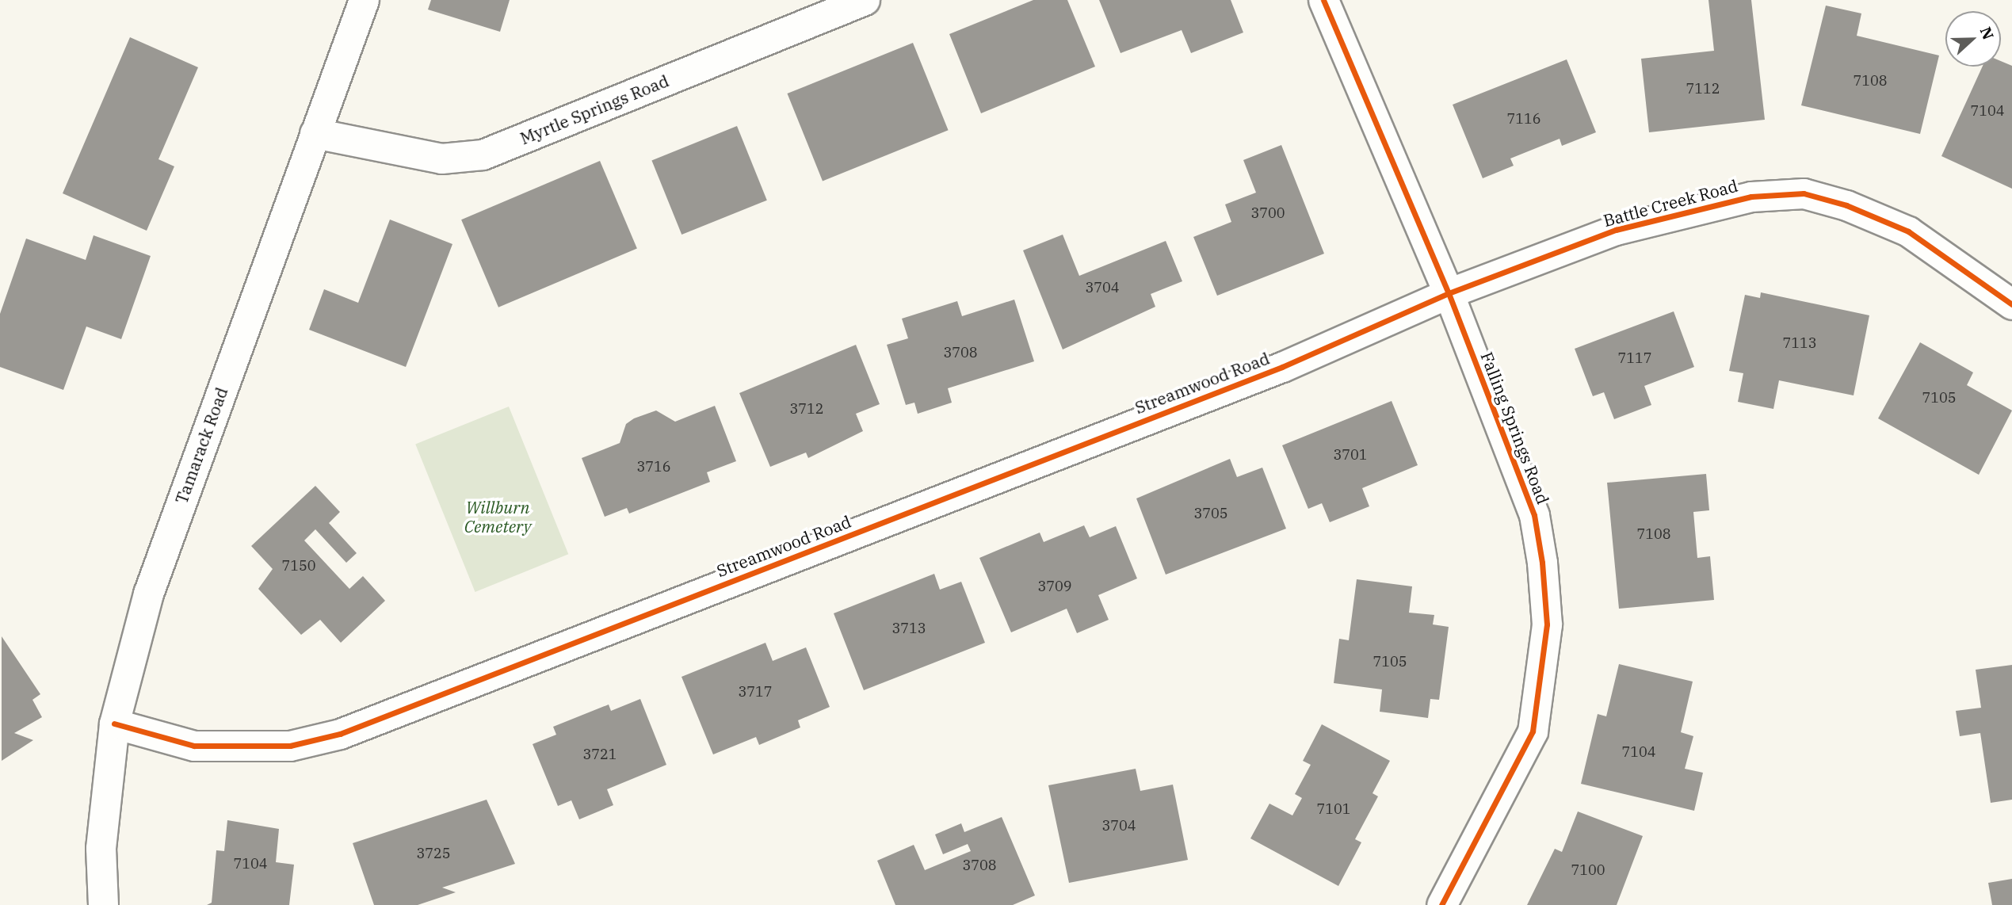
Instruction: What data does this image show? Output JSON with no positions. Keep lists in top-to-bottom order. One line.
{"streets":{"street":["Myrtle Springs Road","Battle Creek Road","Streamwood Road","Falling Springs Road","Tamarack Road"]},"crossings":[["Myrtle Springs Road","Tamarack Road"],["Battle Creek Road","Streamwood Road"],["Battle Creek Road","Falling Springs Road"],["Streamwood Road","Falling Springs Road"],["Streamwood Road","Tamarack Road"]],"parks":["Willburn Cemetery"],"house_numbers":["7108","7112","7104","7116","3700","3704","7113","3708","7117","7105","3712","3701","3716","3705","7108","7150","3709","3713","7105","3717","7104","3721","7101","3704","3725","7104","3708","7100"],"north":"right"}
